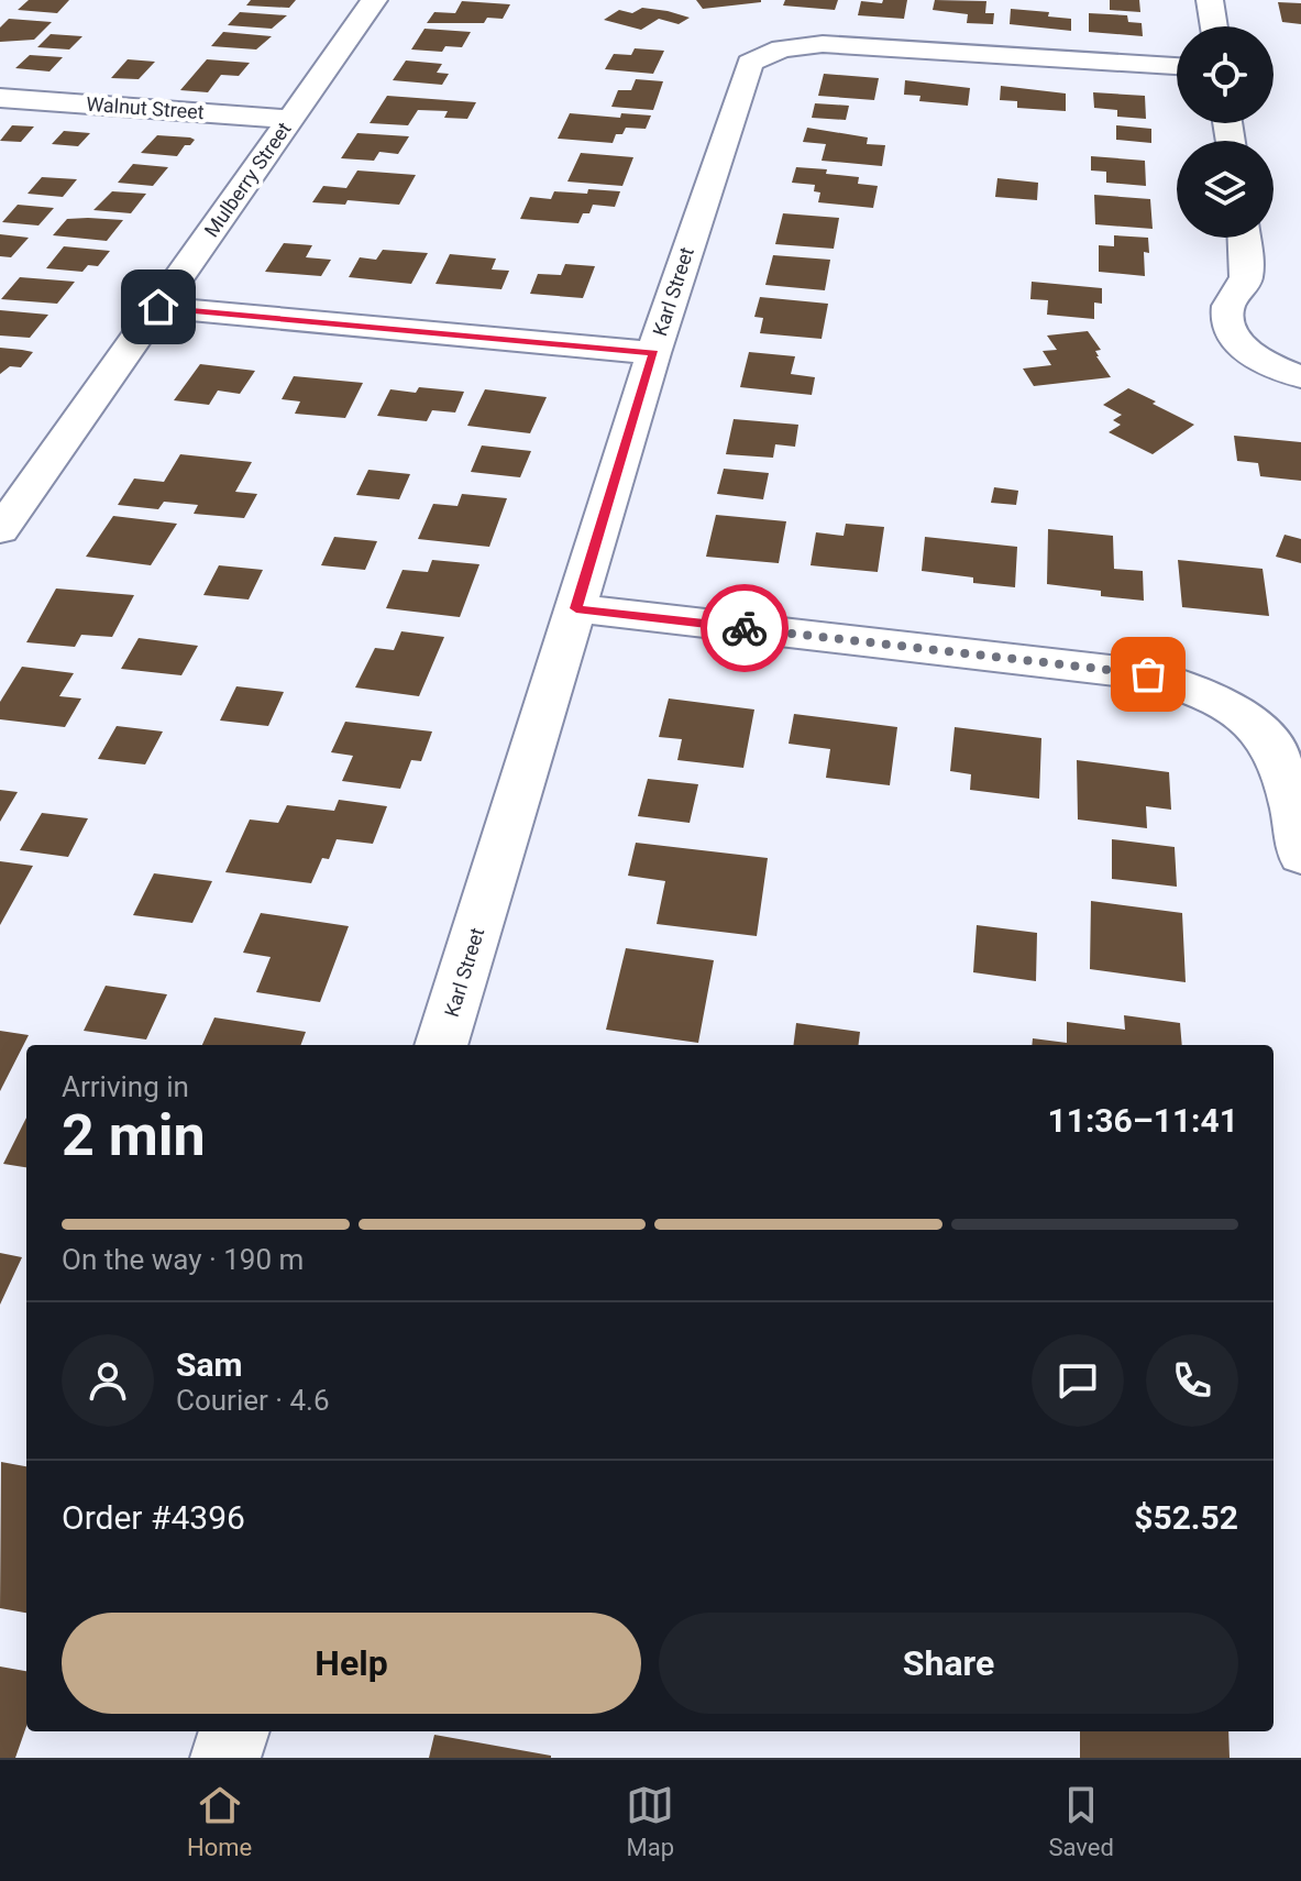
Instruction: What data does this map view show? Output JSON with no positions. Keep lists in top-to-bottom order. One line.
{"streets":{"street":["Walnut Street","Mulberry Street","Karl Street"]},"crossings":[["Walnut Street","Mulberry Street"]],"page":{"heading":["2 min","Arriving in","11:36–11:41"],"panel":["Sam","Courier · 4.6","Order #4396","$52.52"],"bar":"On the way · 190 m","buttons":["Help","Share"],"tabs":["Home","Map","Saved"]}}
